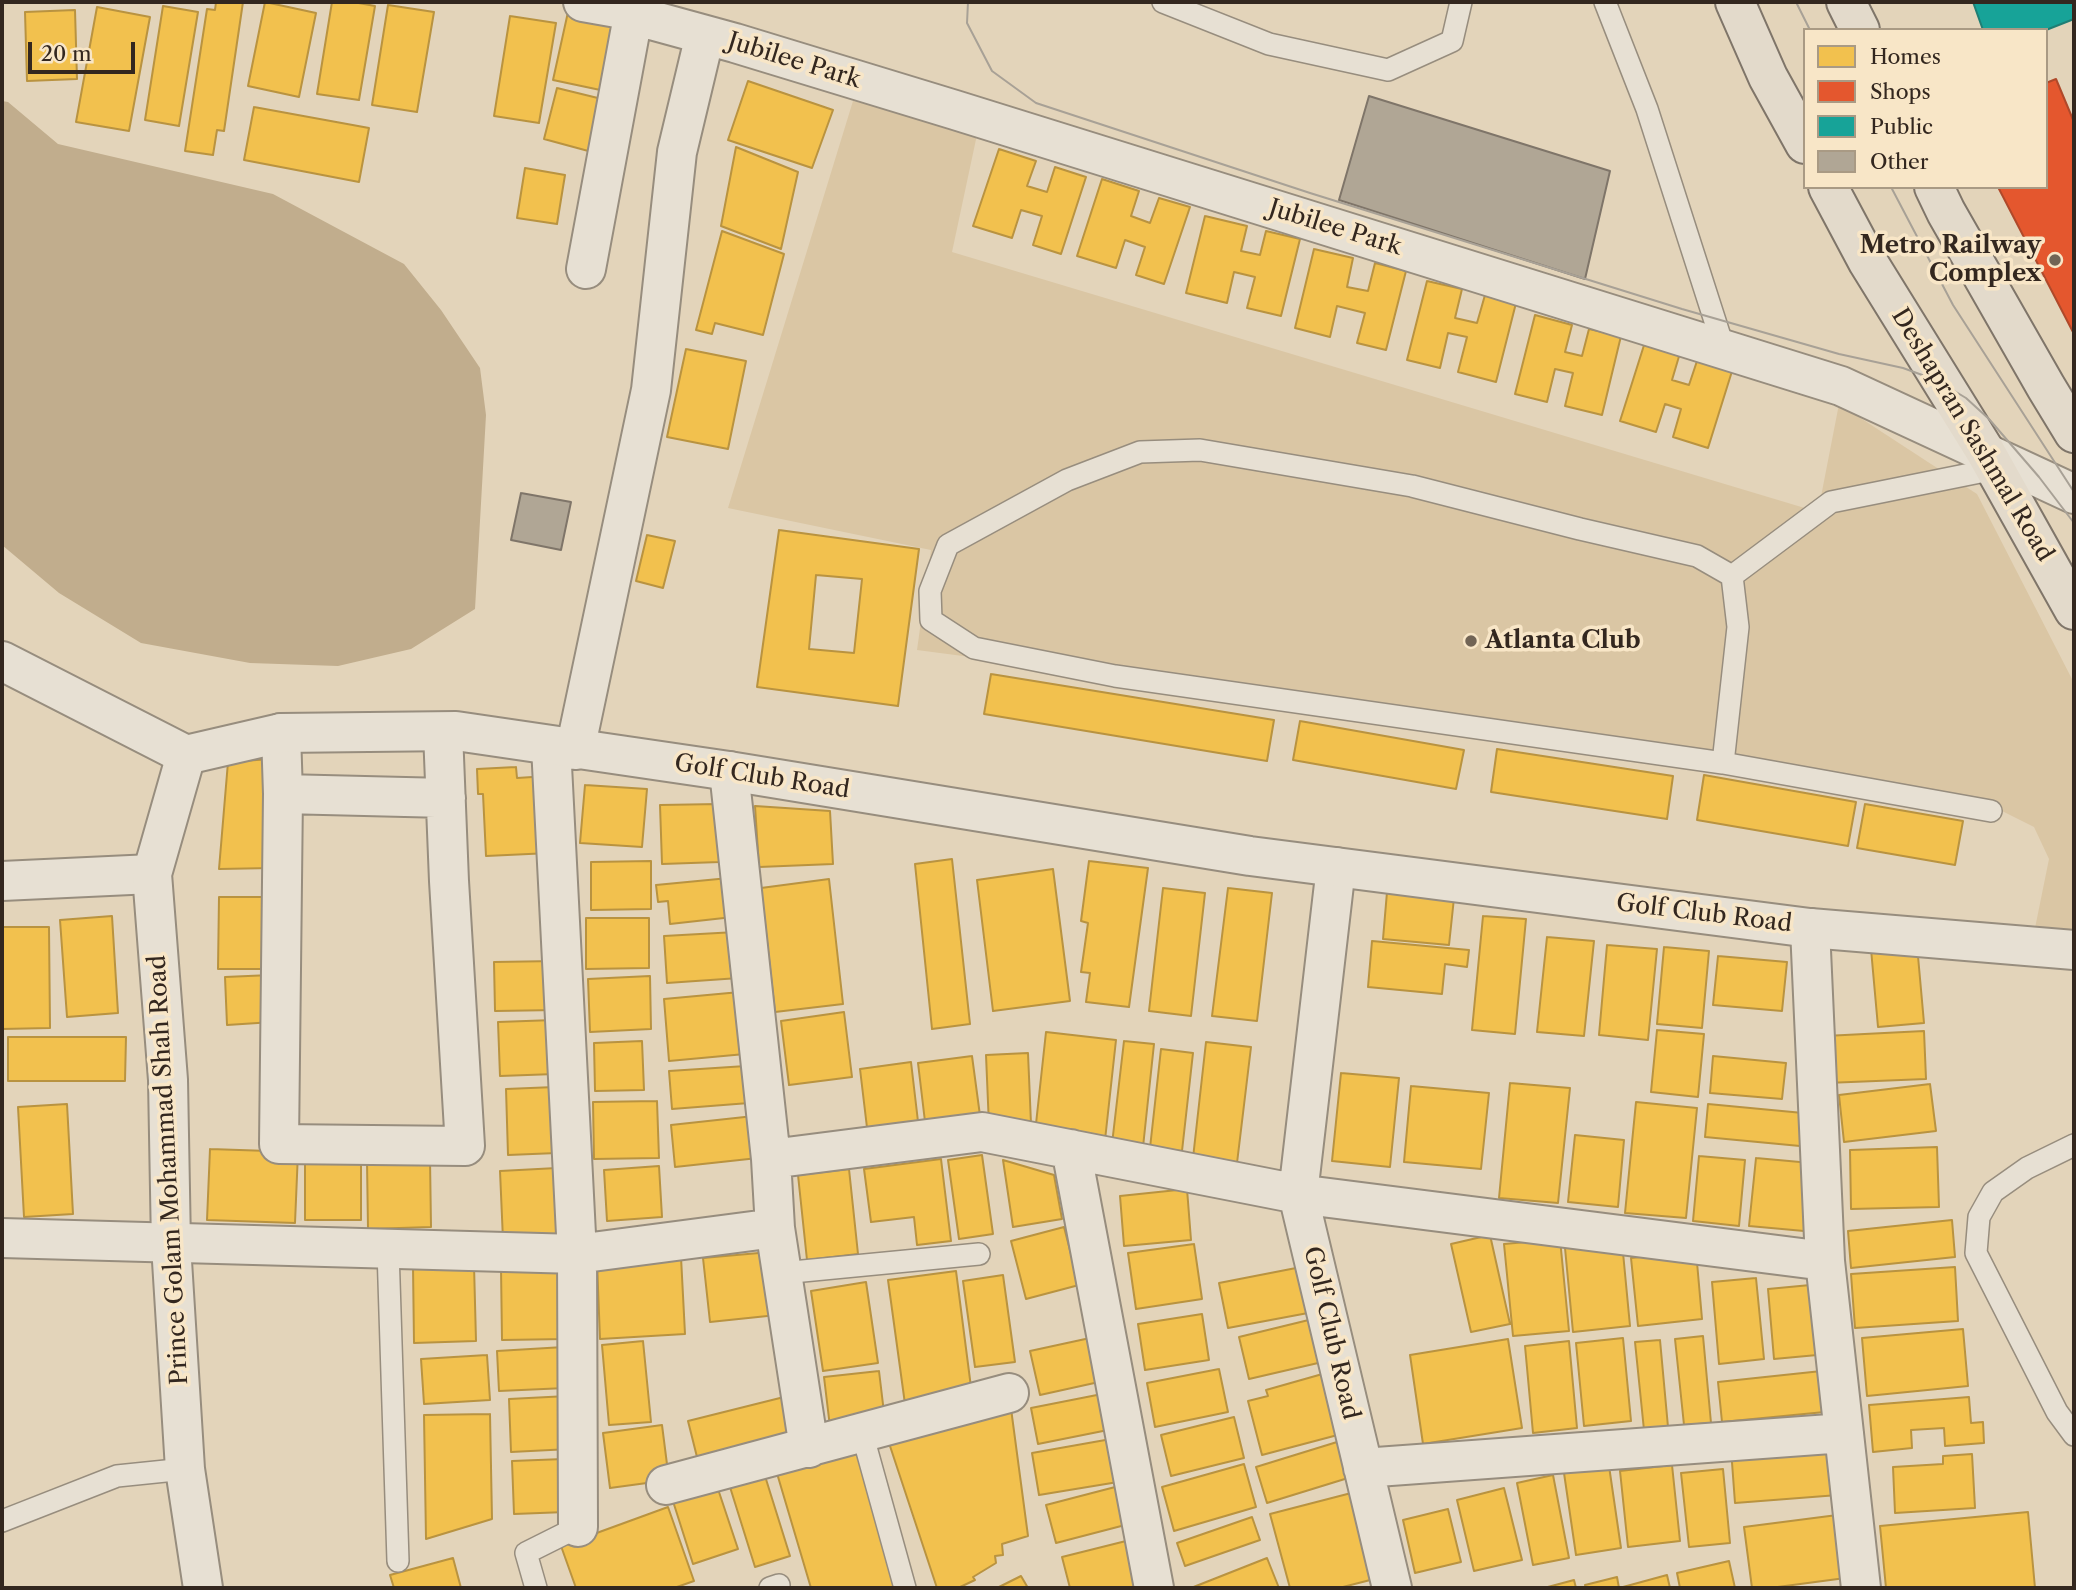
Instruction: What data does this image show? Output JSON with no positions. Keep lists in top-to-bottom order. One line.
{"streets":{"main road":["Deshapran Sashmal Road"],"street":["Jubilee Park","Golf Club Road","Prince Golam Mohammad Shah Road"]},"crossings":[["Jubilee Park","Deshapran Sashmal Road"],["Golf Club Road","Prince Golam Mohammad Shah Road"]],"places":["Metro Railway Complex","Atlanta Club"],"legend":["Homes","Shops","Public","Other"],"scale_bar":"20 m"}
